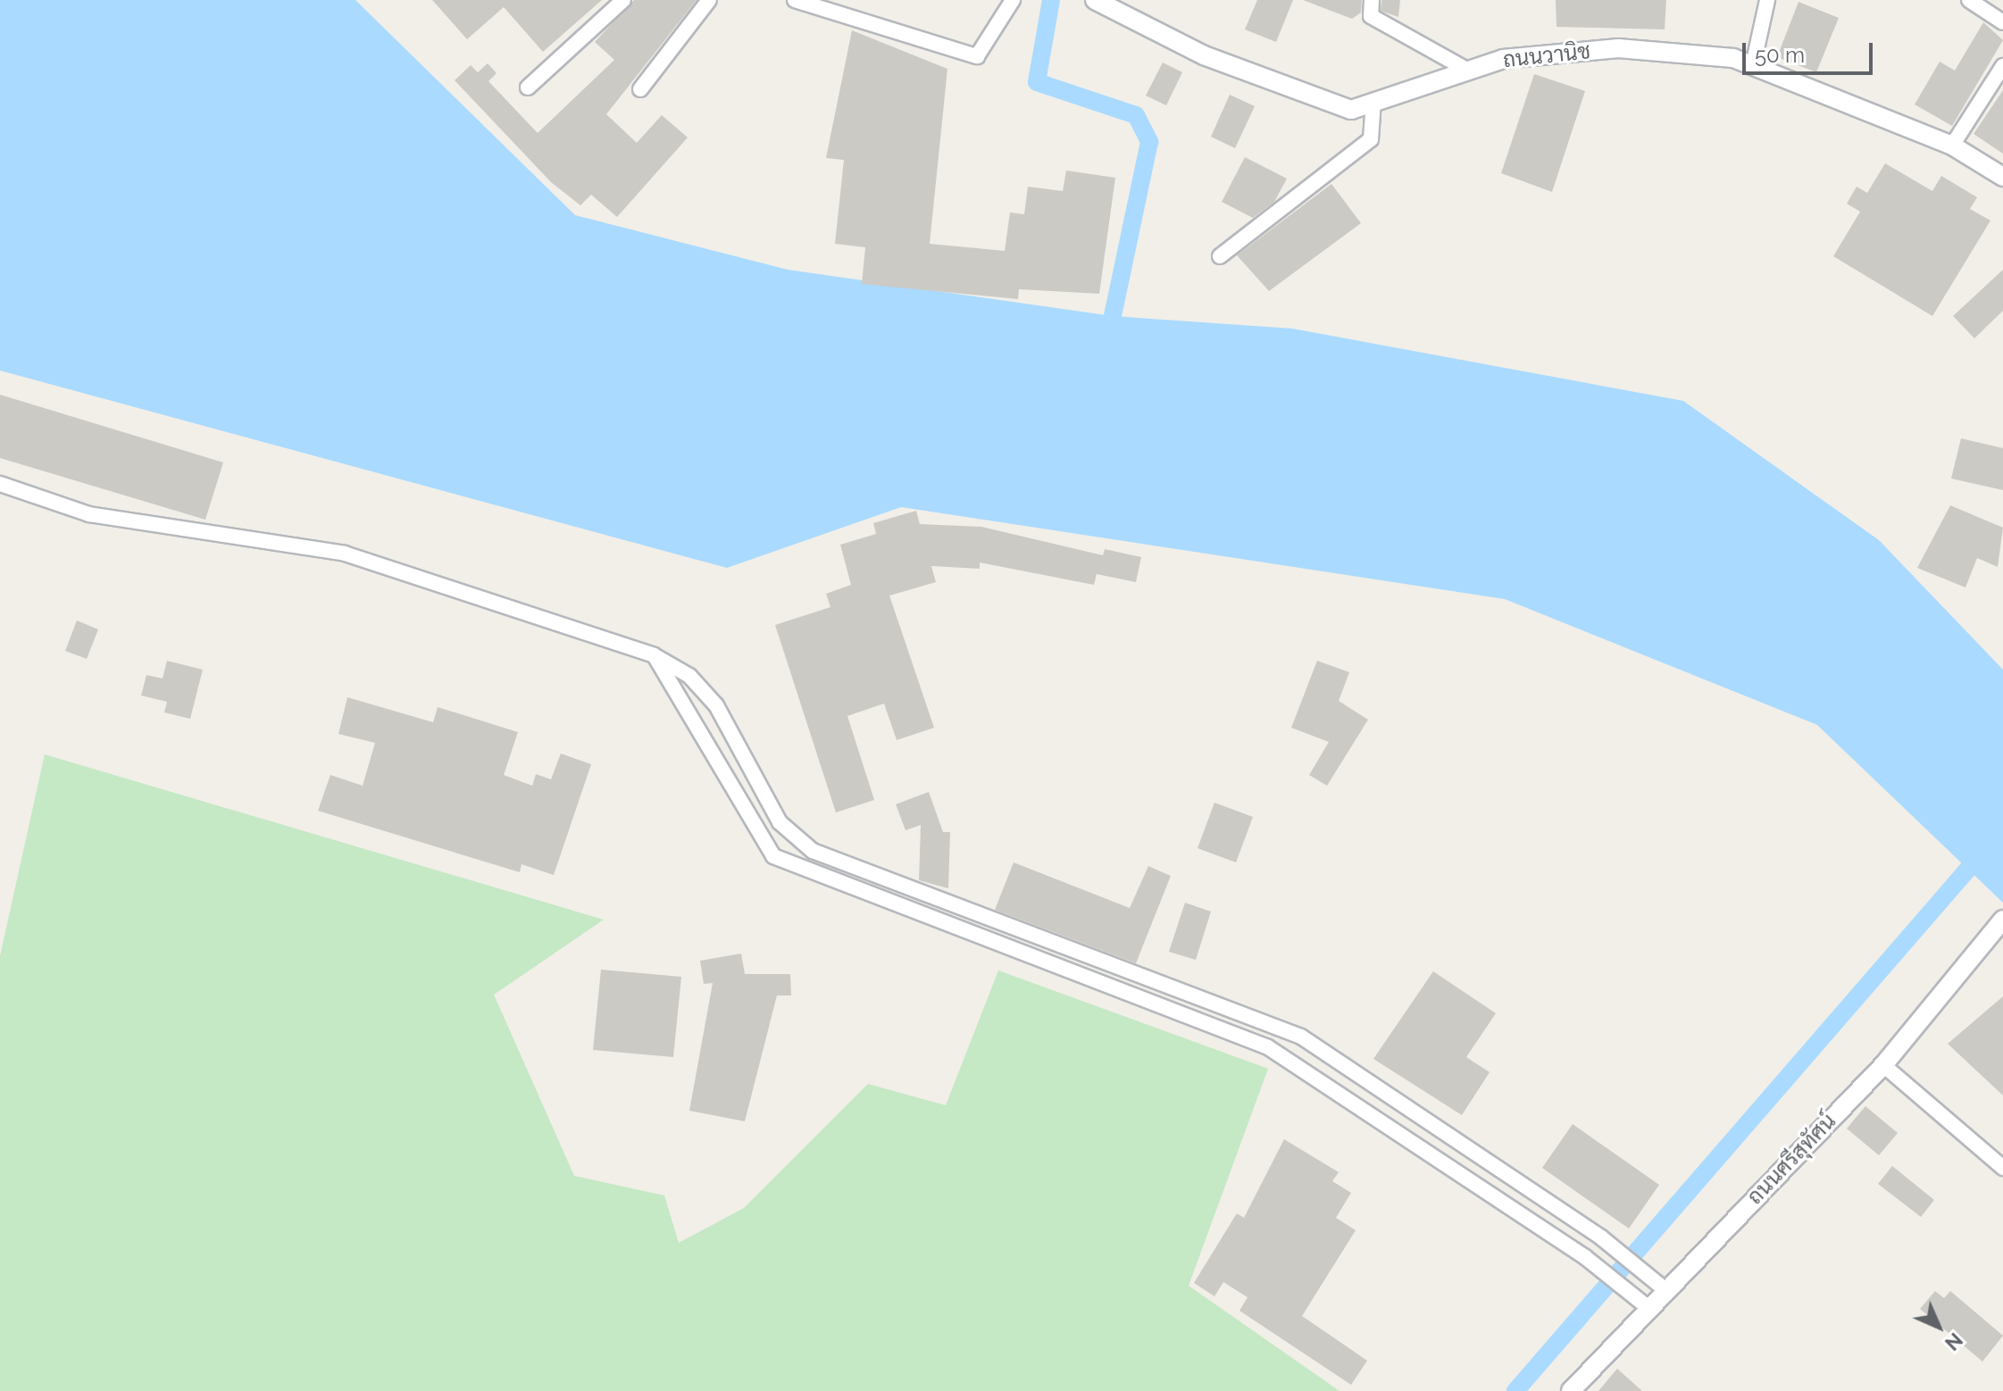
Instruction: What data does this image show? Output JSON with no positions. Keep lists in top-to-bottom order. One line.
{"streets":{"street":["ถนนวานิช","ถนนศรีสุทัศน์"]},"scale_bar":"50 m","north":"bottom right"}
